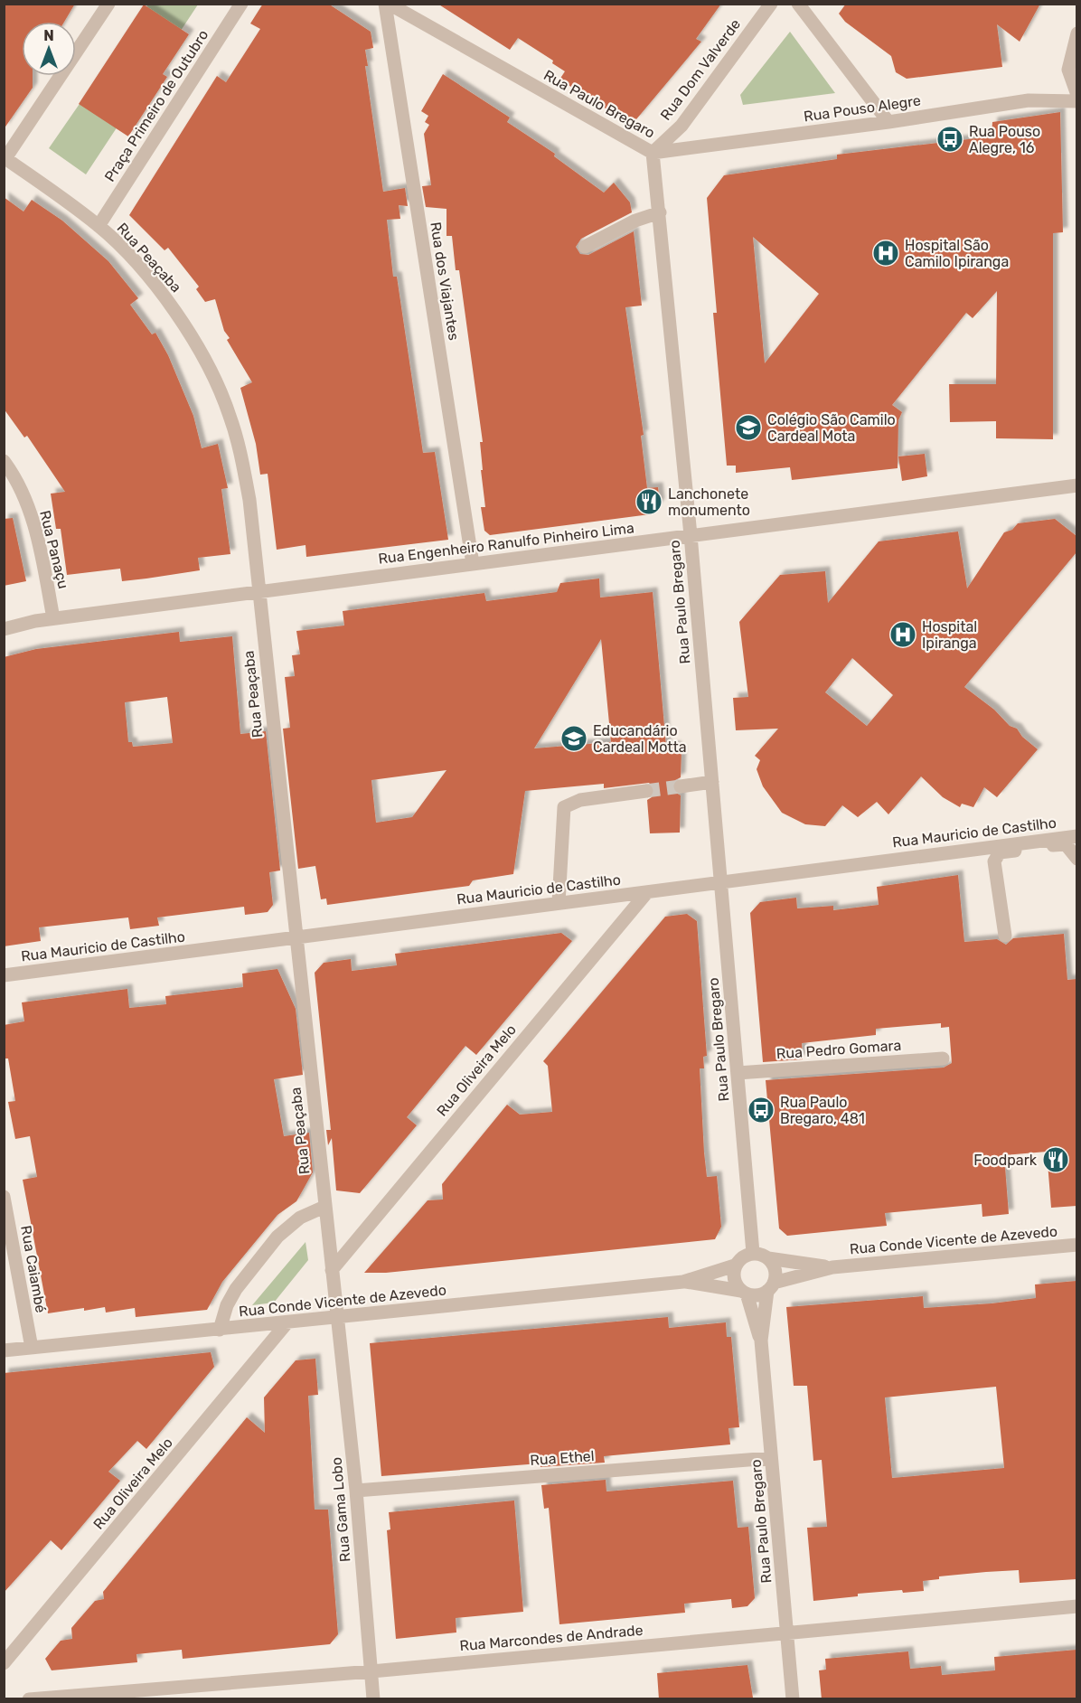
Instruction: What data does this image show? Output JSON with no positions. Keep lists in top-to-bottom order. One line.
{"streets":{"street":["Rua Dom Valverde","Rua Paulo Bregaro","Praça Primeiro de Outubro","Rua Pouso Alegre","Rua Peaçaba","Rua dos Viajantes","Rua Engenheiro Ranulfo Pinheiro Lima","Rua Panaçu","Rua Mauricio de Castilho","Rua Pedro Gomara","Rua Oliveira Melo","Rua Conde Vicente de Azevedo","Rua Caiambé","Rua Ethel","Rua Gama Lobo","Rua Marcondes de Andrade"]},"crossings":[["Rua Dom Valverde","Rua Paulo Bregaro"],["Rua Dom Valverde","Rua Pouso Alegre"],["Rua Paulo Bregaro","Rua Pouso Alegre"],["Rua Paulo Bregaro","Rua dos Viajantes"],["Rua Paulo Bregaro","Rua Engenheiro Ranulfo Pinheiro Lima"],["Rua Paulo Bregaro","Rua Mauricio de Castilho"],["Rua Paulo Bregaro","Rua Pedro Gomara"],["Rua Paulo Bregaro","Rua Conde Vicente de Azevedo"],["Rua Paulo Bregaro","Rua Ethel"],["Rua Paulo Bregaro","Rua Marcondes de Andrade"],["Praça Primeiro de Outubro","Rua Peaçaba"],["Rua Peaçaba","Rua Engenheiro Ranulfo Pinheiro Lima"],["Rua Peaçaba","Rua Mauricio de Castilho"],["Rua Peaçaba","Rua Oliveira Melo"],["Rua Peaçaba","Rua Conde Vicente de Azevedo"],["Rua Peaçaba","Rua Gama Lobo"],["Rua dos Viajantes","Rua Engenheiro Ranulfo Pinheiro Lima"],["Rua Engenheiro Ranulfo Pinheiro Lima","Rua Panaçu"],["Rua Mauricio de Castilho","Rua Oliveira Melo"],["Rua Oliveira Melo","Rua Conde Vicente de Azevedo"],["Rua Conde Vicente de Azevedo","Rua Caiambé"],["Rua Conde Vicente de Azevedo","Rua Gama Lobo"],["Rua Ethel","Rua Gama Lobo"],["Rua Gama Lobo","Rua Marcondes de Andrade"]],"places":{"bus stop":["Rua Pouso Alegre, 16","Rua Paulo Bregaro, 481"],"hospital":["Hospital São Camilo Ipiranga","Hospital Ipiranga"],"school or university":["Colégio São Camilo Cardeal Mota","Educandário Cardeal Motta"],"restaurant":["Lanchonete monumento","Foodpark"]},"north":"top"}
